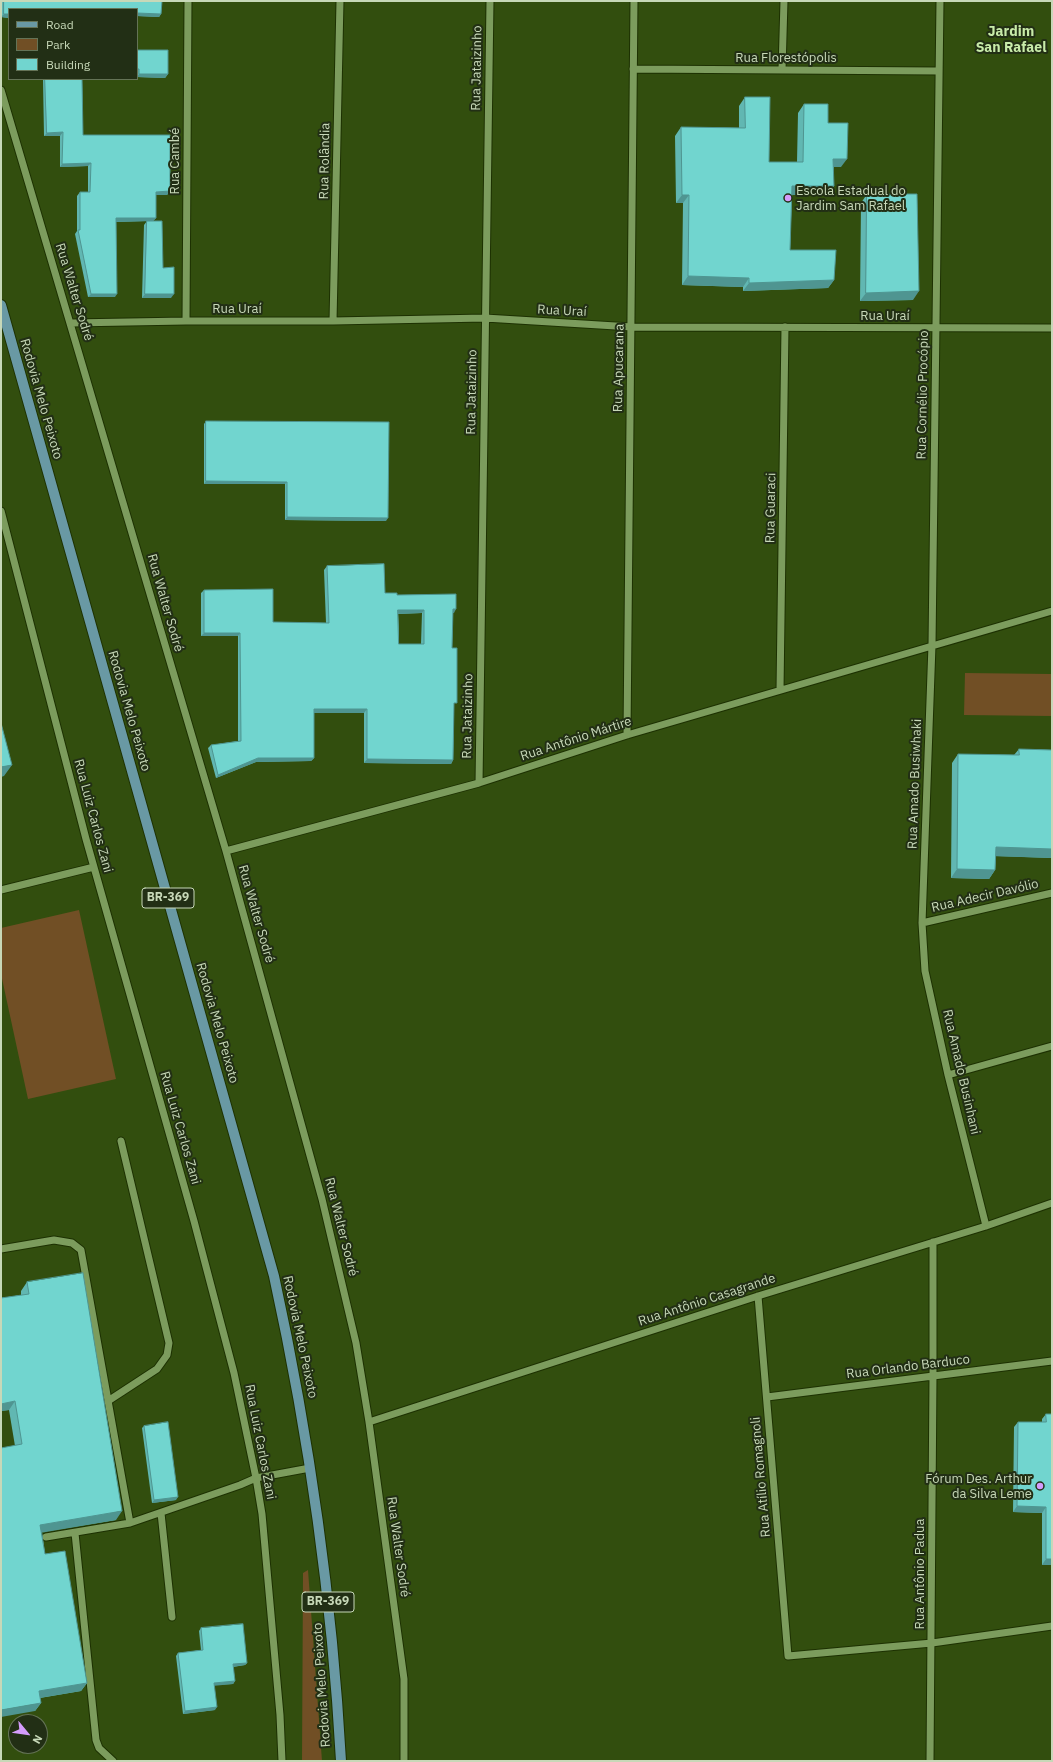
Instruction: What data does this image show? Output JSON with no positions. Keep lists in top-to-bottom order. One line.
{"streets":{"main road":["Rodovia Melo Peixoto","BR-369"],"street":["Rua Florestópolis","Rua Jataizinho","Rua Cambé","Rua Rolândia","Rua Walter Sodré","Rua Uraí","Rua Apucarana","Rua Cornélio Procópio","Rua Guaraci","Rua Antônio Mártire","Rua Amado Busiwhaki","Rua Luiz Carlos Zani","Rua Adecir Davólio","Rua Amado Businhani","Rua Antônio Casagrande","Rua Orlando Barduco","Rua Atílio Romagnoli","Rua Antônio Padua"]},"crossings":[["Rua Florestópolis","Rua Apucarana"],["Rua Florestópolis","Rua Cornélio Procópio"],["Rua Jataizinho","Rua Uraí"],["Rua Jataizinho","Rua Antônio Mártire"],["Rua Cambé","Rua Uraí"],["Rua Rolândia","Rua Uraí"],["Rua Walter Sodré","Rua Uraí"],["Rua Walter Sodré","Rua Antônio Mártire"],["Rua Walter Sodré","Rua Antônio Casagrande"],["Rua Uraí","Rua Apucarana"],["Rua Uraí","Rua Cornélio Procópio"],["Rua Uraí","Rua Guaraci"],["Rua Apucarana","Rua Antônio Mártire"],["Rua Cornélio Procópio","Rua Antônio Mártire"],["Rua Cornélio Procópio","Rua Amado Busiwhaki"],["Rua Guaraci","Rua Antônio Mártire"],["Rua Antônio Mártire","Rua Amado Busiwhaki"],["Rua Amado Busiwhaki","Rua Adecir Davólio"],["Rua Amado Busiwhaki","Rua Amado Businhani"],["Rua Adecir Davólio","Rua Amado Businhani"],["Rua Amado Businhani","Rua Antônio Casagrande"],["Rua Antônio Casagrande","Rua Atílio Romagnoli"],["Rua Antônio Casagrande","Rua Antônio Padua"],["Rua Orlando Barduco","Rua Atílio Romagnoli"],["Rua Orlando Barduco","Rua Antônio Padua"],["Rua Atílio Romagnoli","Rua Antônio Padua"]],"districts":["Jardim San Rafael"],"places":["Escola Estadual do Jardim Sam Rafael","Fórum Des. Arthur da Silva Leme"],"legend":["Road","Park","Building"],"north":"bottom right"}
